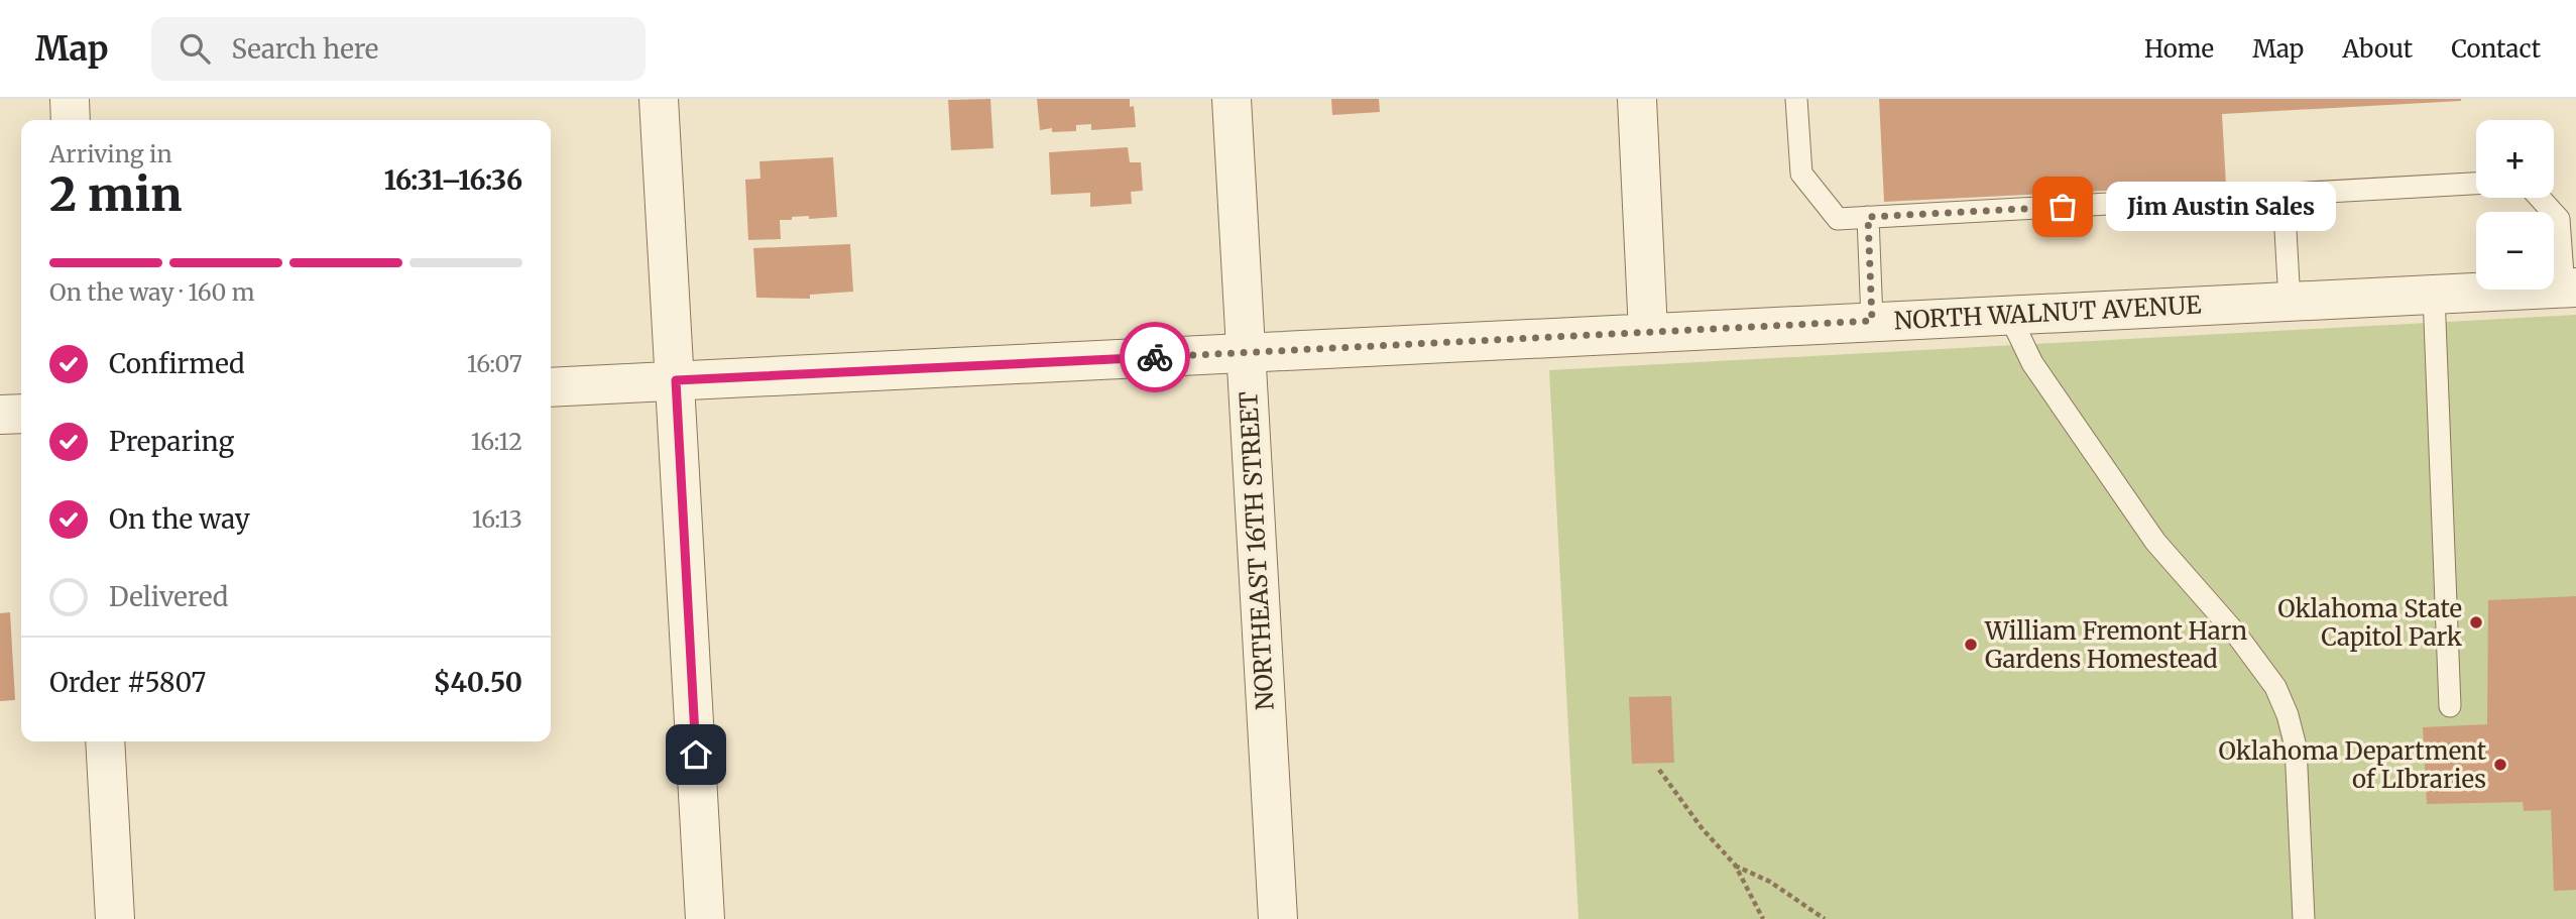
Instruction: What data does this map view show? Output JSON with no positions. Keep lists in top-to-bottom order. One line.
{"streets":{"street":["NORTH WALNUT AVENUE","NORTHEAST 16TH STREET"]},"crossings":[["NORTH WALNUT AVENUE","NORTHEAST 16TH STREET"]],"places":["Jim Austin Sales","Oklahoma State Capitol Park","William Fremont Harn Gardens Homestead","Oklahoma Department of LIbraries"],"page":{"header":"Map","search":"Search here","nav":["Home","Map","About","Contact"],"map_buttons":["+","−"],"heading":["2 min","Arriving in","16:31–16:36"],"panel":["Order #5807","$40.50"],"bubble":"Jim Austin Sales","bar":"On the way · 160 m","list":[["Confirmed","16:07"],["Preparing","16:12"],["On the way","16:13"],"Delivered"]}}
